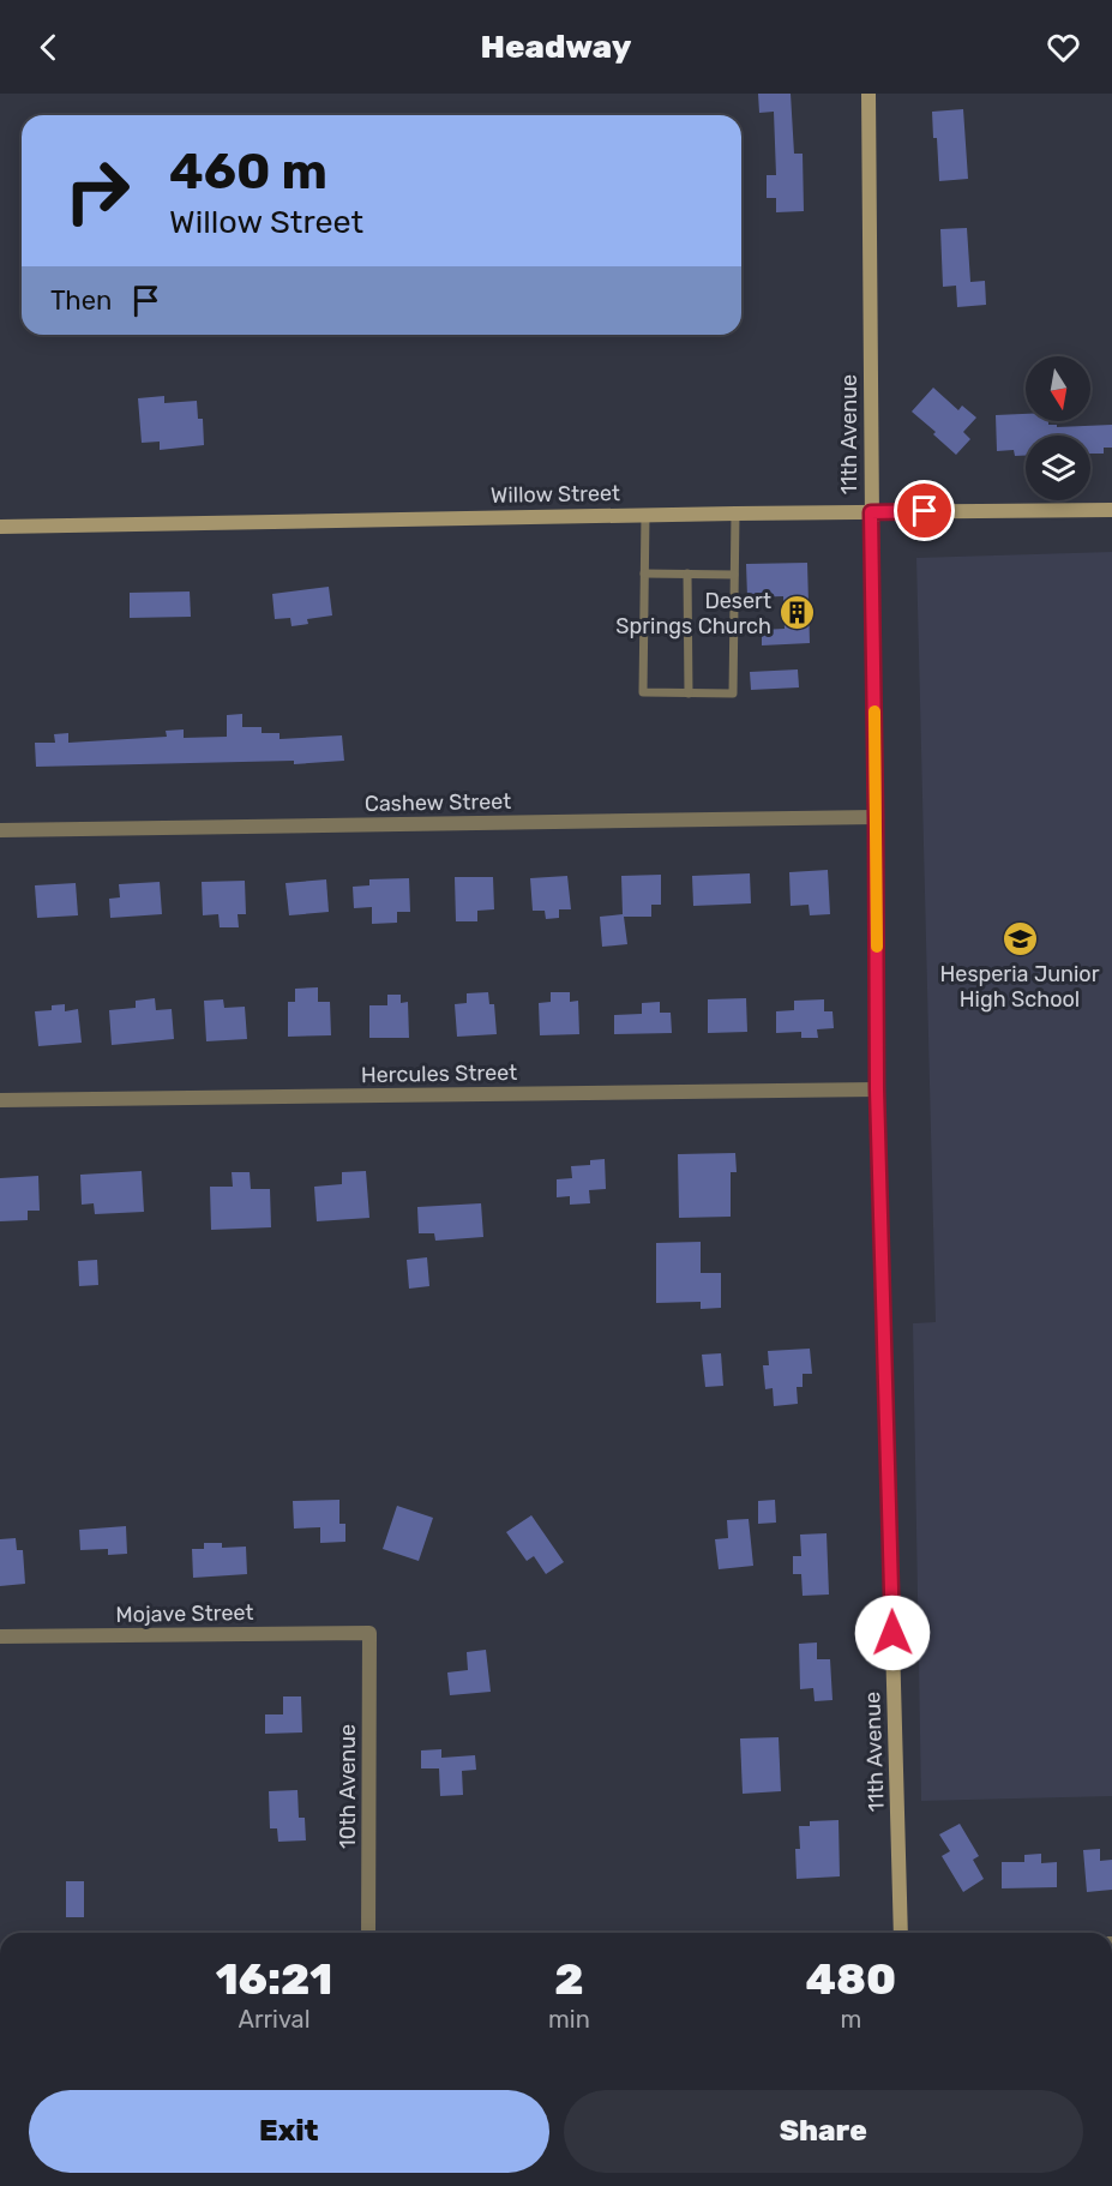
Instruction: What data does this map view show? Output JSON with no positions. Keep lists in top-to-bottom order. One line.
{"streets":{"main road":["11th Avenue","Willow Street"],"street":["Cashew Street","Hercules Street","Mojave Street","10th Avenue"]},"crossings":[["11th Avenue","Willow Street"],["11th Avenue","Cashew Street"],["11th Avenue","Hercules Street"],["Mojave Street","10th Avenue"]],"places":{"building":["Desert Springs Church"],"school or university":["Hesperia Junior High School"]},"north":"bottom","page":{"header":"Headway","turn":["460 m","Willow Street"],"then":"Then","eta":["16:21","Arrival","2","min","480","m"],"buttons":["Exit","Share"]}}
